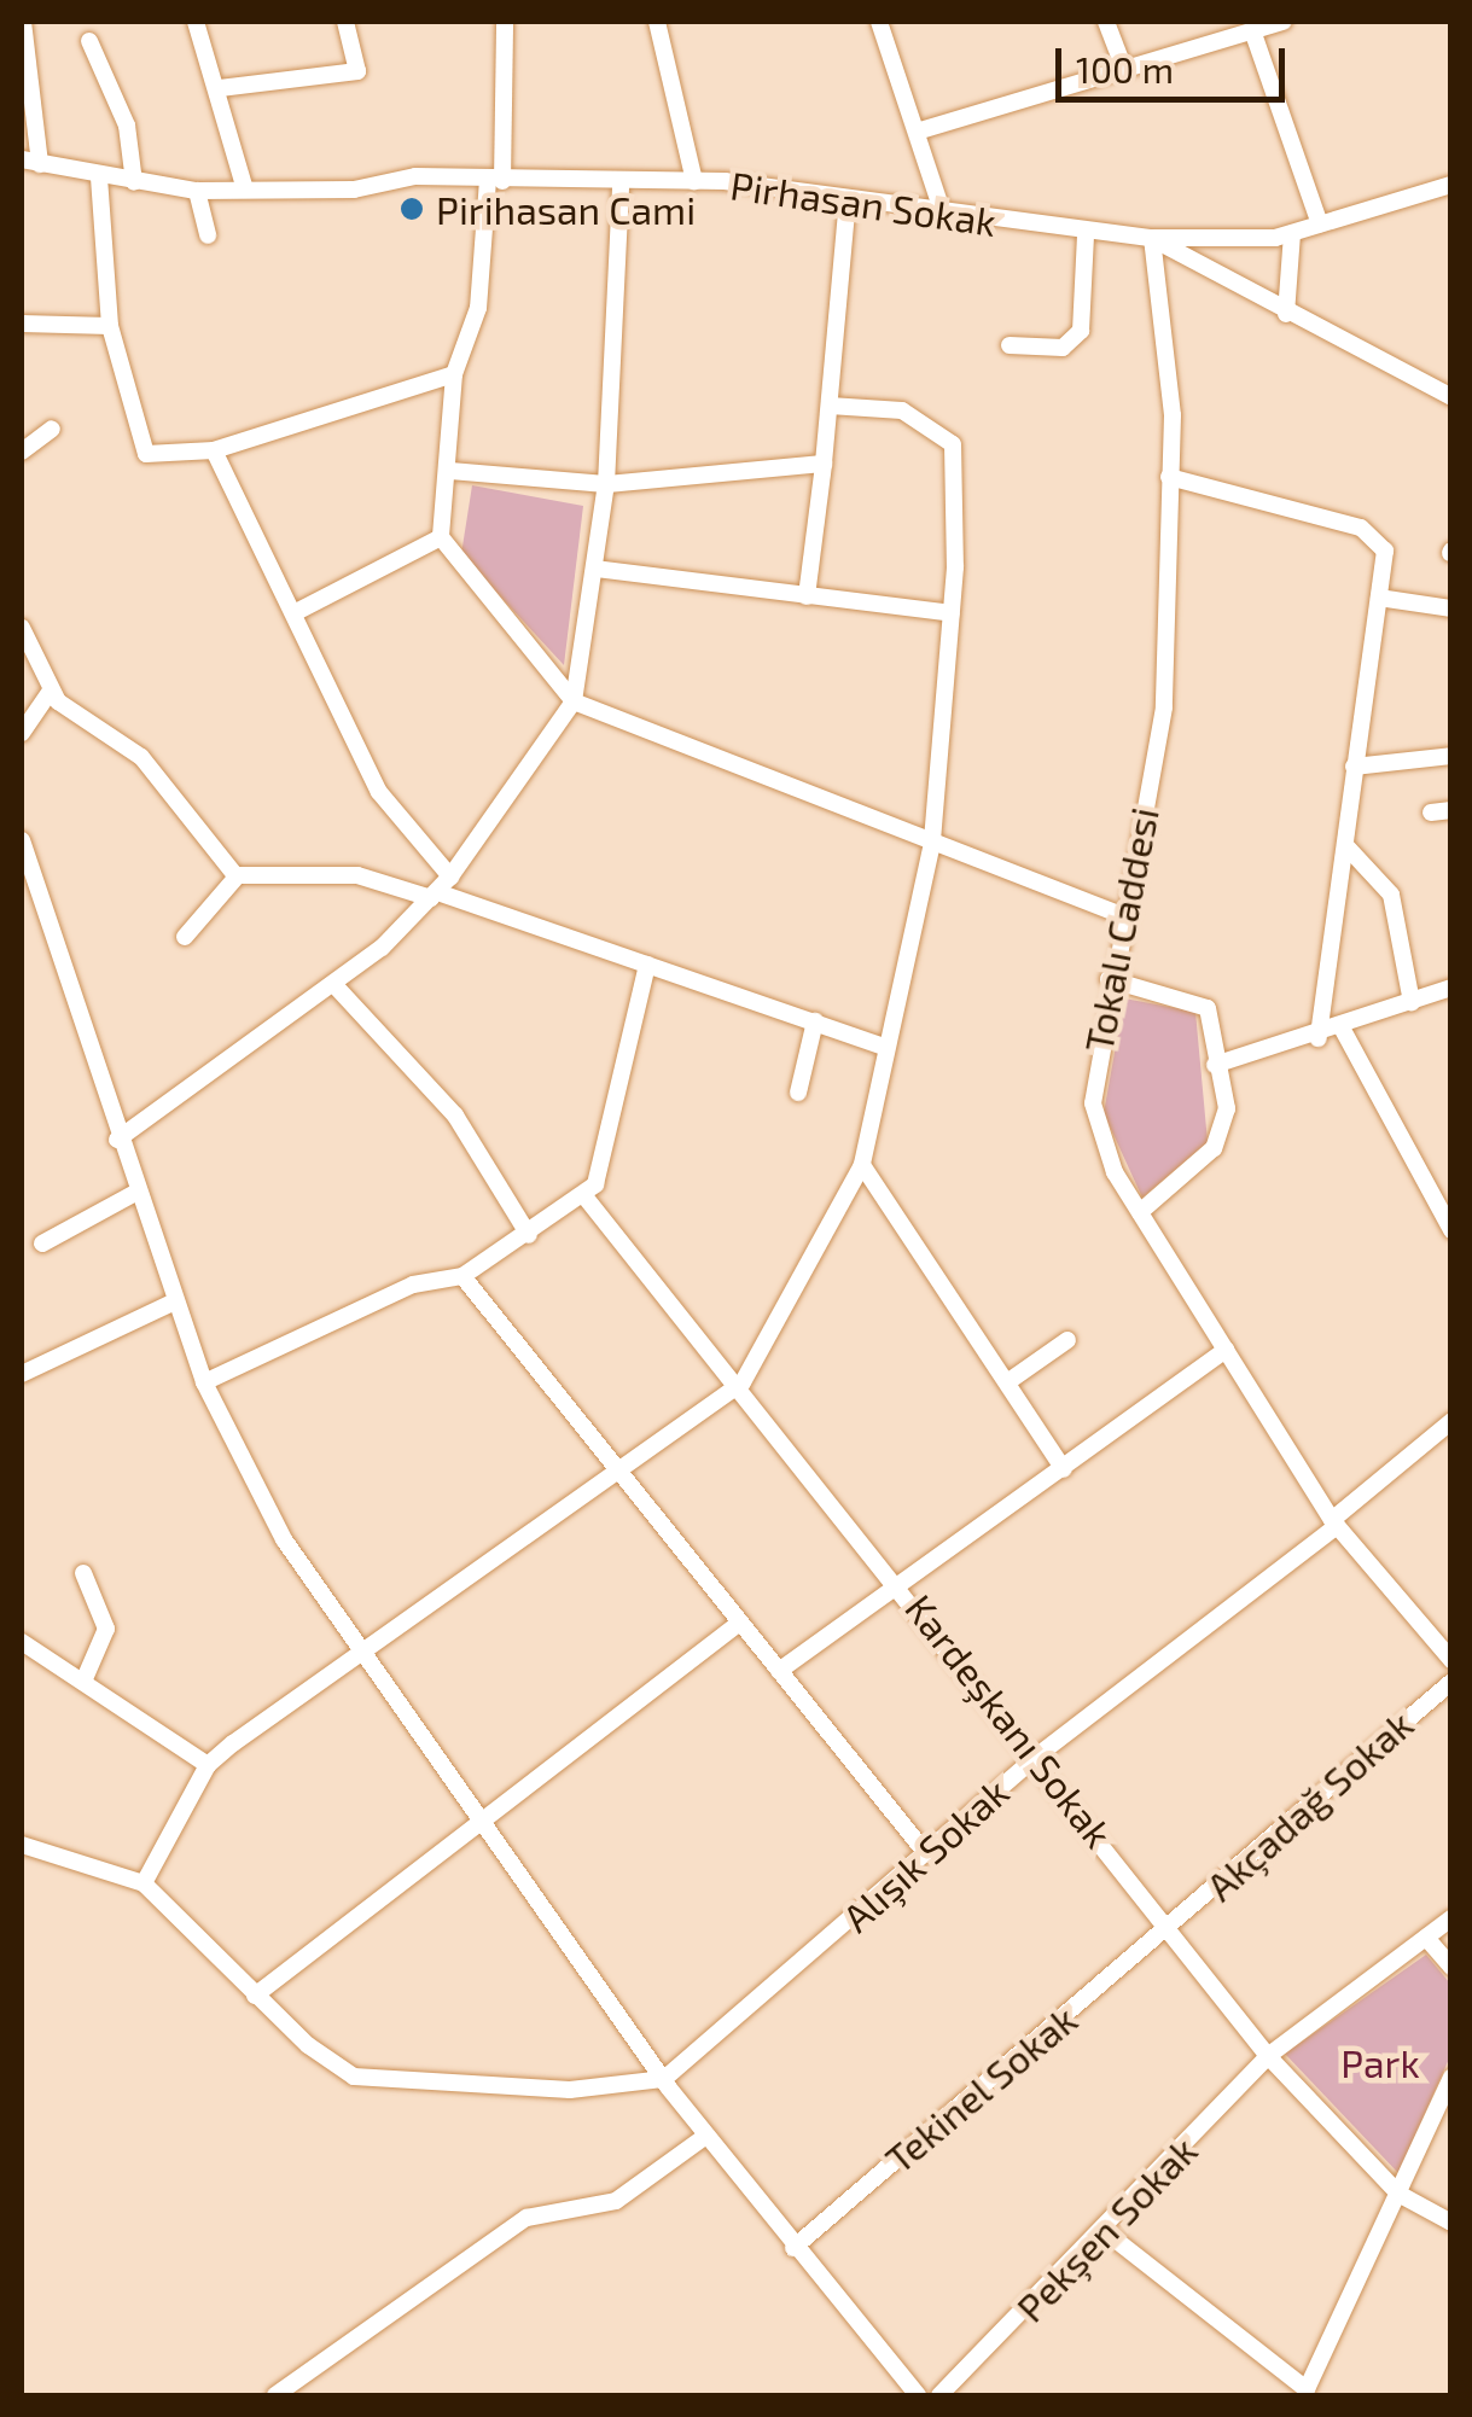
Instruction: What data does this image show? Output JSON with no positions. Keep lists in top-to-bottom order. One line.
{"streets":{"street":["Pirhasan Sokak","Tokalı Caddesi","Kardeşkanı Sokak","Akçadağ Sokak","Alışık Sokak","Tekinel Sokak","Pekşen Sokak"]},"crossings":[["Pirhasan Sokak","Tokalı Caddesi"],["Tokalı Caddesi","Alışık Sokak"],["Kardeşkanı Sokak","Akçadağ Sokak"],["Kardeşkanı Sokak","Alışık Sokak"],["Kardeşkanı Sokak","Tekinel Sokak"],["Kardeşkanı Sokak","Pekşen Sokak"],["Akçadağ Sokak","Tekinel Sokak"]],"parks":["Park"],"places":["Pirihasan Cami"],"scale_bar":"100 m"}
